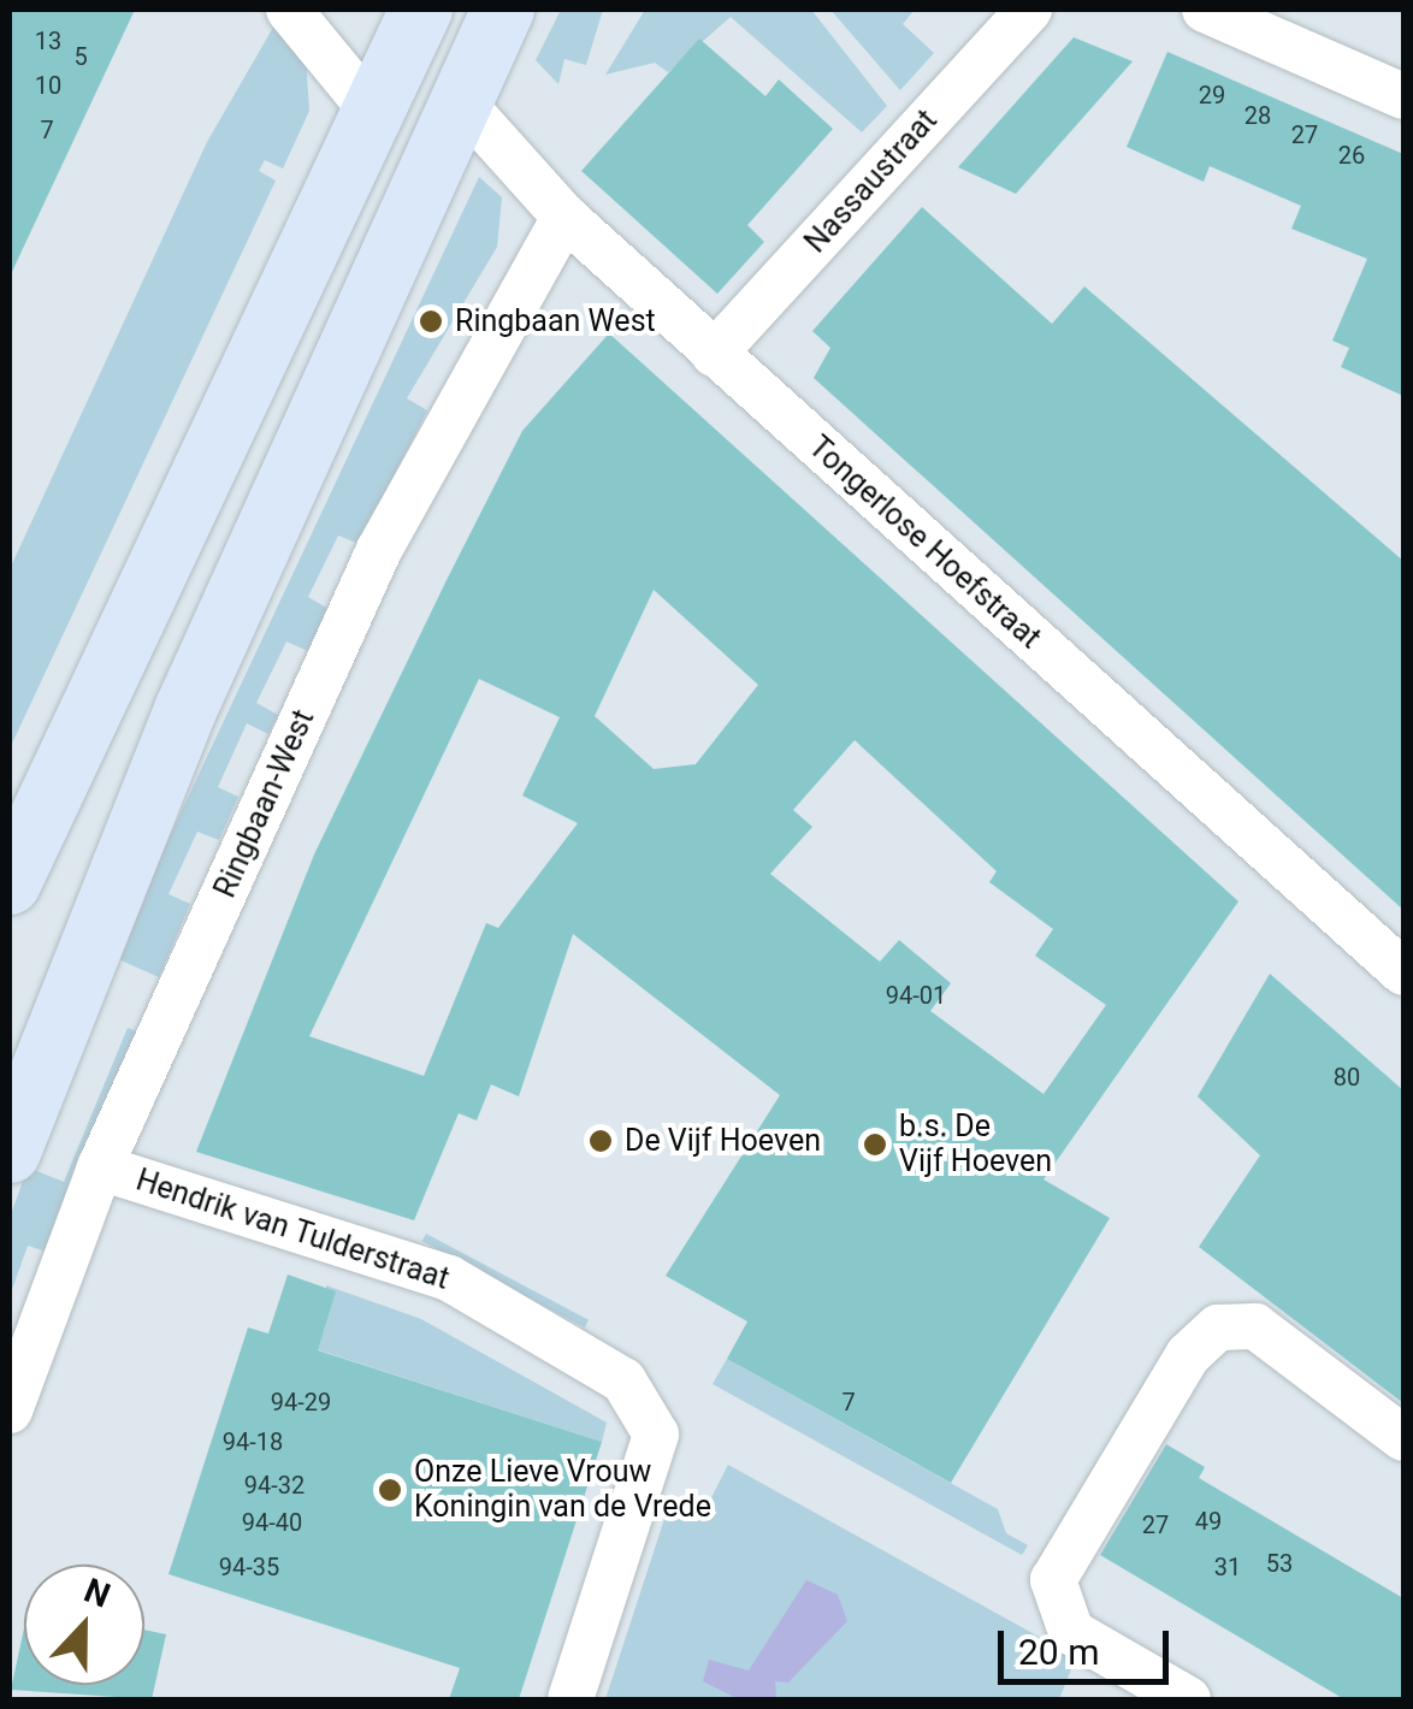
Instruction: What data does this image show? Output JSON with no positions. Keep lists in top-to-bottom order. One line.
{"streets":{"street":["Nassaustraat","Tongerlose Hoefstraat","Ringbaan-West","Hendrik van Tulderstraat"]},"crossings":[["Nassaustraat","Tongerlose Hoefstraat"],["Tongerlose Hoefstraat","Ringbaan-West"],["Ringbaan-West","Hendrik van Tulderstraat"]],"places":["Ringbaan West","De Vijf Hoeven","b.s. De Vijf Hoeven","Onze Lieve Vrouw Koningin van de Vrede"],"house_numbers":["13","5","10","29","28","7","27","26","94-01","80","94-29","7","94-18","94-32","49","94-40","27","53","94-35","31"],"scale_bar":"20 m","north":"top"}
